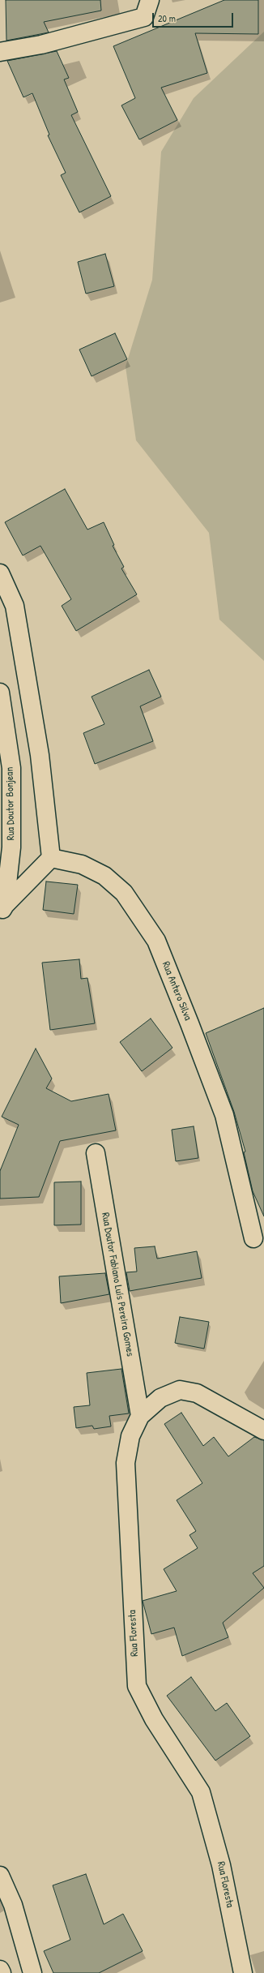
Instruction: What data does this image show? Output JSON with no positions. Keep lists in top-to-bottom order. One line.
{"streets":{"street":["Rua Doutor Bonjean","Rua Antero Silva","Rua Doutor Fabiano Luís Pereira Gomes","Rua Floresta"]},"crossings":[["Rua Doutor Fabiano Luís Pereira Gomes","Rua Floresta"]],"scale_bar":"20 m"}
